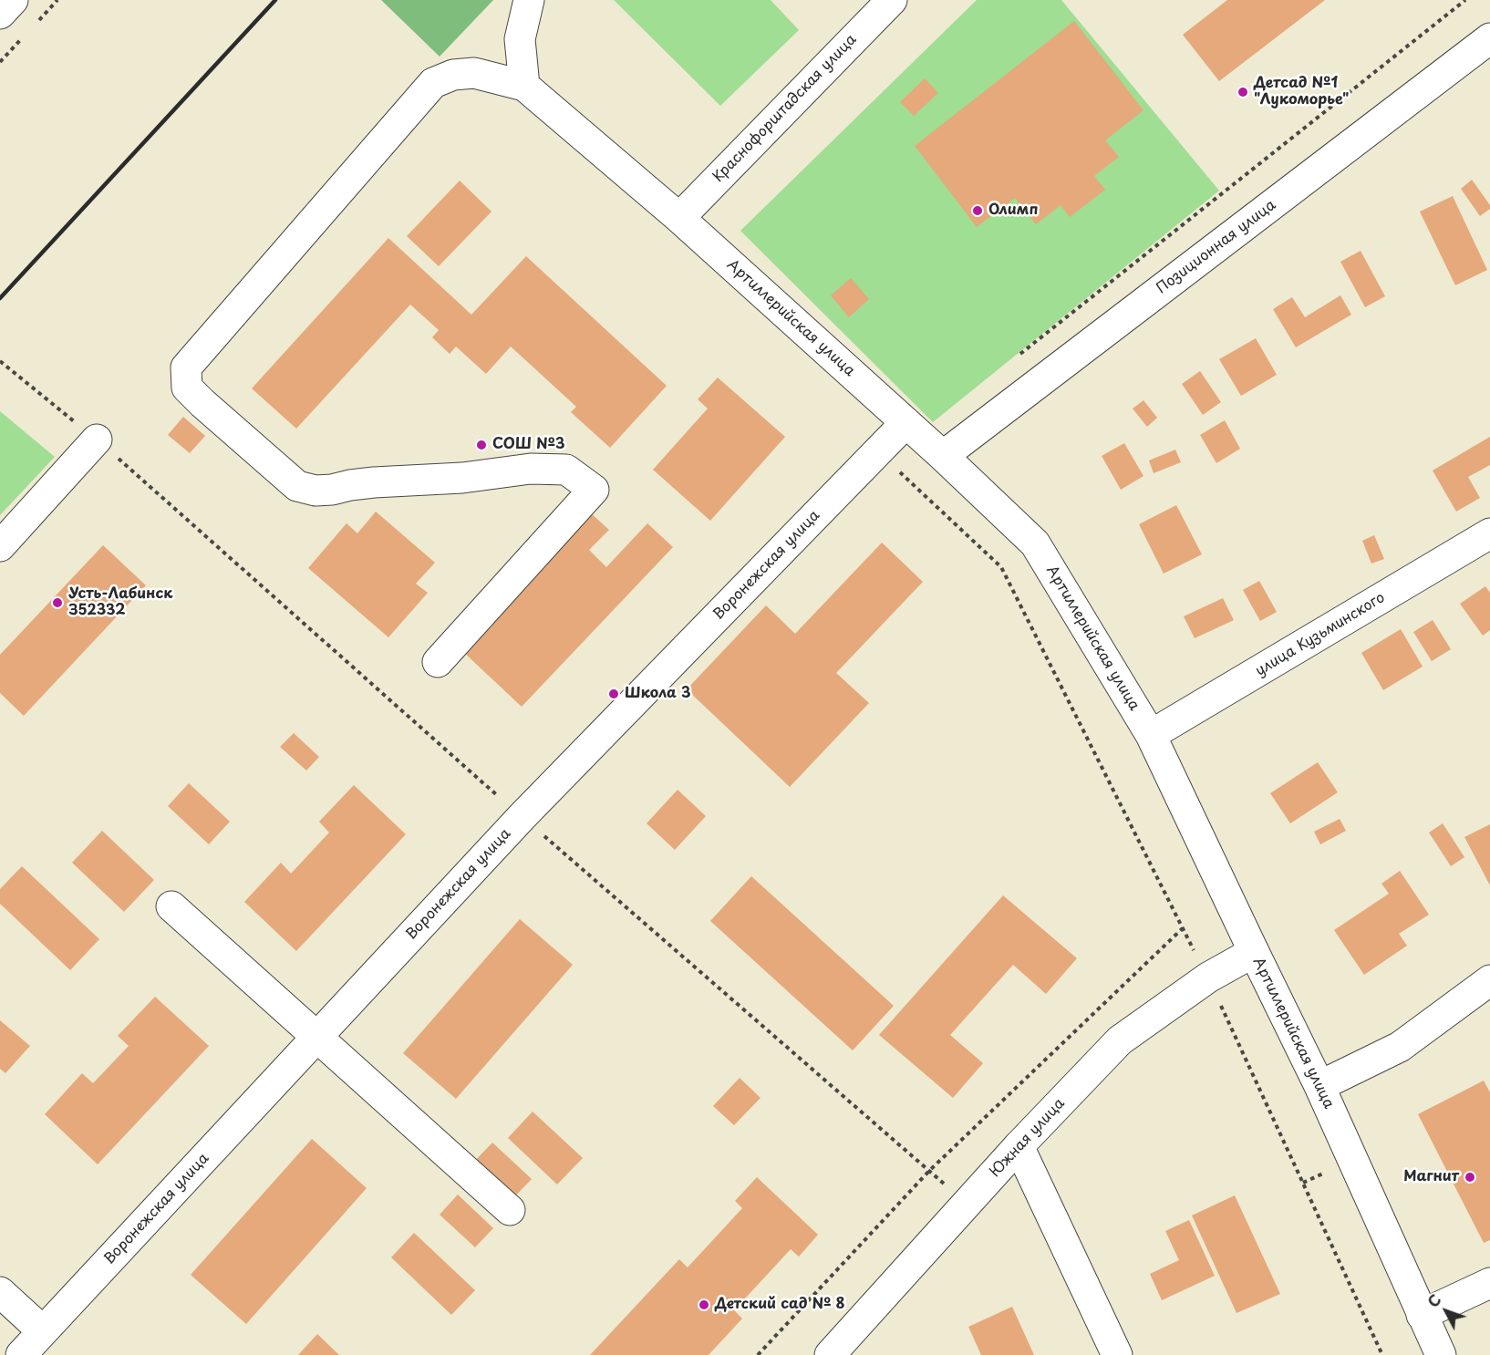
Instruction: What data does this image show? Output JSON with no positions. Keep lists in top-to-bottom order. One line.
{"streets":{"street":["Краснофорштадская улица","Позиционная улица","Артиллерийская улица","Воронежская улица","улица Кузьминского","Южная улица"]},"crossings":[["Краснофорштадская улица","Артиллерийская улица"],["Позиционная улица","Артиллерийская улица"],["Артиллерийская улица","Воронежская улица"],["Артиллерийская улица","улица Кузьминского"],["Артиллерийская улица","Южная улица"]],"places":["Детсад №1 \"Лукоморье\"","Олимп","СОШ №3","Усть-Лабинск 352332","Школа 3","Магнит","Детский сад № 8"],"north":"top left"}
